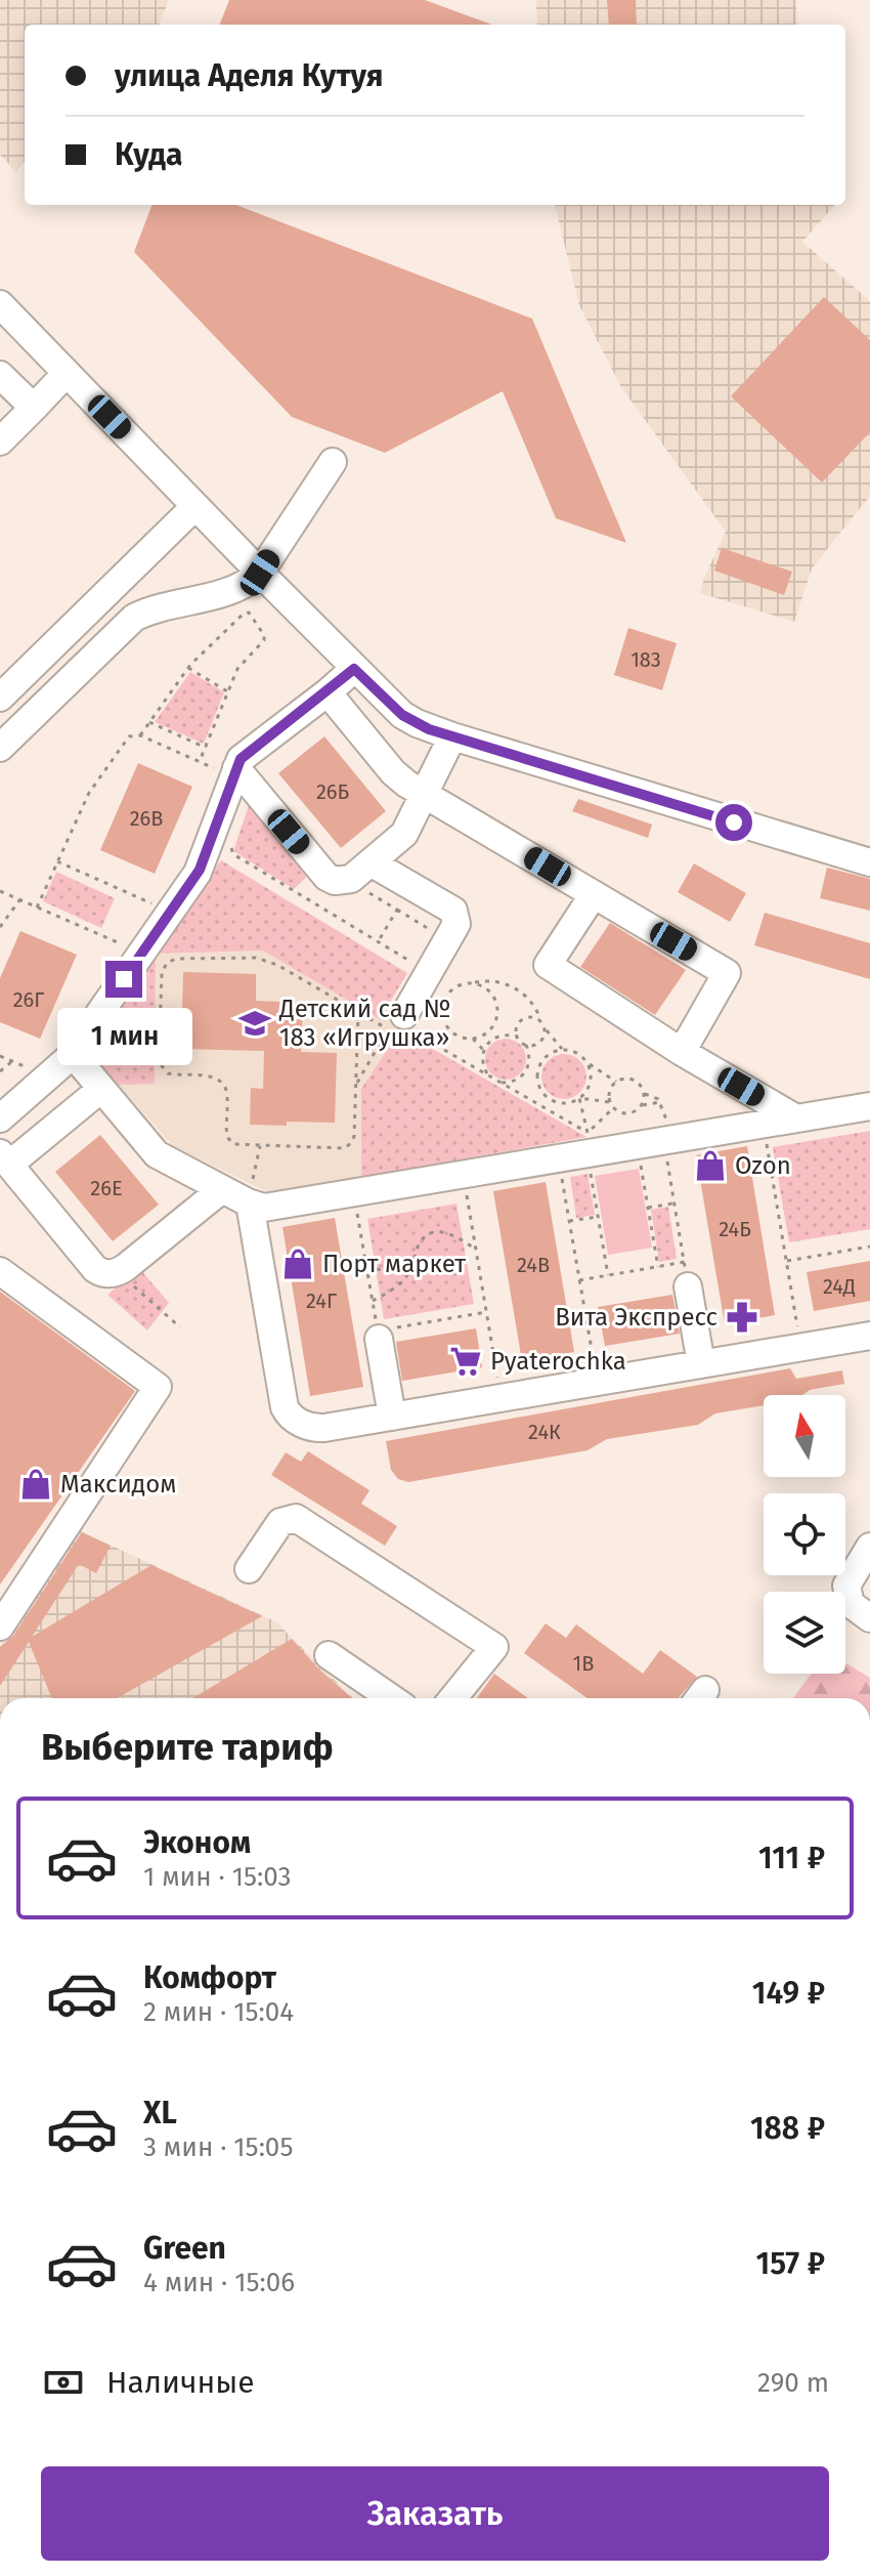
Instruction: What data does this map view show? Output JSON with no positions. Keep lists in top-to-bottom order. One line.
{"places":{"school or university":["Детский сад № 183 «Игрушка»"],"shop":["Ozon","Порт маркет","Максидом"],"pharmacy":["Вита Экспресс"],"supermarket":["Pyaterochka"]},"house_numbers":["183","26Б","26В","26Г","26Е","24Б","24В","24Д","24Г","24К","1В"],"north":"top","page":{"banner":["улица Аделя Кутуя","Куда"],"bubble":"1 мин","heading":"Выберите тариф","list":[{"name":"Эконом","note":"1 мин · 15:03","value":"111 ₽"},{"name":"Комфорт","note":"2 мин · 15:04","value":"149 ₽"},{"name":"XL","note":"3 мин · 15:05","value":"188 ₽"},{"name":"Green","note":"4 мин · 15:06","value":"157 ₽"}],"pay":["Наличные","290 m"],"buttons":"Заказать"}}
